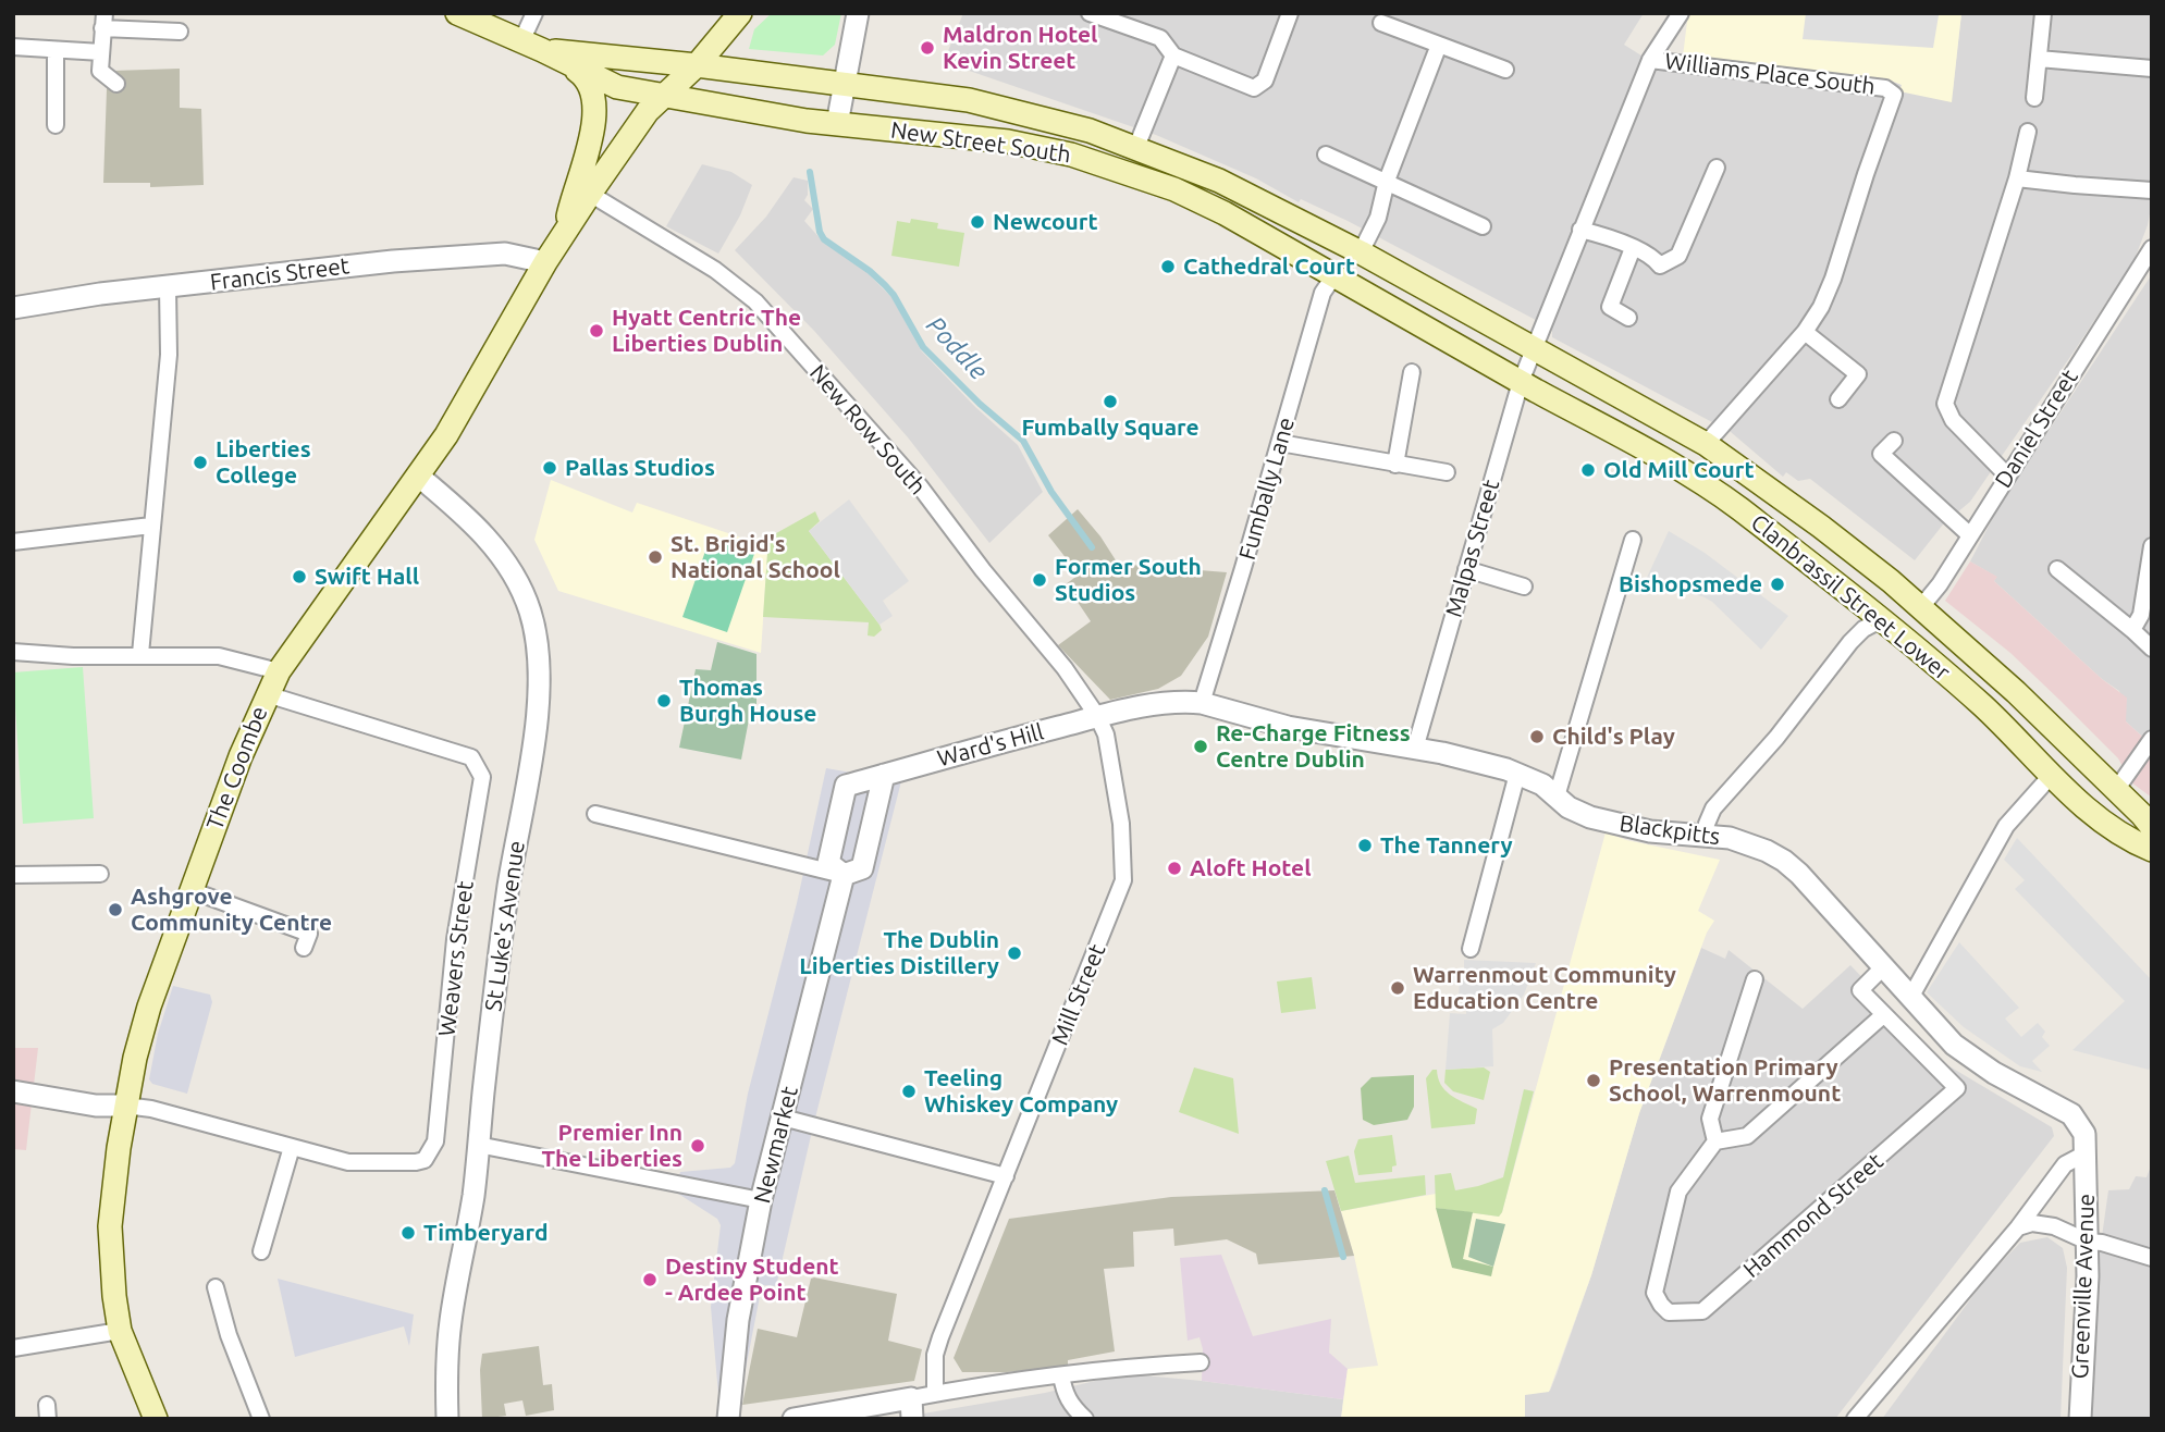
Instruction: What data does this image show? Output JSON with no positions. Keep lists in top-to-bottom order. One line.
{"streets":{"main road":["New Street South","Clanbrassil Street Lower","The Coombe"],"street":["Williams Place South","Francis Street","Daniel Street","New Row South","Fumbally Lane","Malpas Street","Ward's Hill","Blackpitts","St Luke's Avenue","Weavers Street","Mill Street","Newmarket","Hammond Street","Greenville Avenue"]},"crossings":[["Williams Place South","Malpas Street"],["Williams Place South","Clanbrassil Street Lower"],["New Street South","Fumbally Lane"],["New Street South","Malpas Street"],["New Street South","Clanbrassil Street Lower"],["New Street South","The Coombe"],["Francis Street","The Coombe"],["Daniel Street","Clanbrassil Street Lower"],["New Row South","Ward's Hill"],["New Row South","The Coombe"],["New Row South","Blackpitts"],["New Row South","Mill Street"],["Fumbally Lane","Blackpitts"],["Malpas Street","Clanbrassil Street Lower"],["Malpas Street","Blackpitts"],["Ward's Hill","Blackpitts"],["Ward's Hill","Mill Street"],["Ward's Hill","Newmarket"],["The Coombe","St Luke's Avenue"],["The Coombe","Weavers Street"],["Blackpitts","Mill Street"],["Blackpitts","Greenville Avenue"]],"water":["Poddle"],"places":["Maldron Hotel Kevin Street","Newcourt","Cathedral Court","Hyatt Centric The Liberties Dublin","Fumbally Square","Liberties College","Pallas Studios","Old Mill Court","St. Brigid's National School","Swift Hall","Former South Studios","Bishopsmede","Thomas Burgh House","Child's Play","Re-Charge Fitness Centre Dublin","The Tannery","Aloft Hotel","Ashgrove Community Centre","The Dublin Liberties Distillery","Warrenmout Community Education Centre","Presentation Primary School, Warrenmount","Teeling Whiskey Company","Premier Inn The Liberties","Timberyard","Destiny Student - Ardee Point"]}
